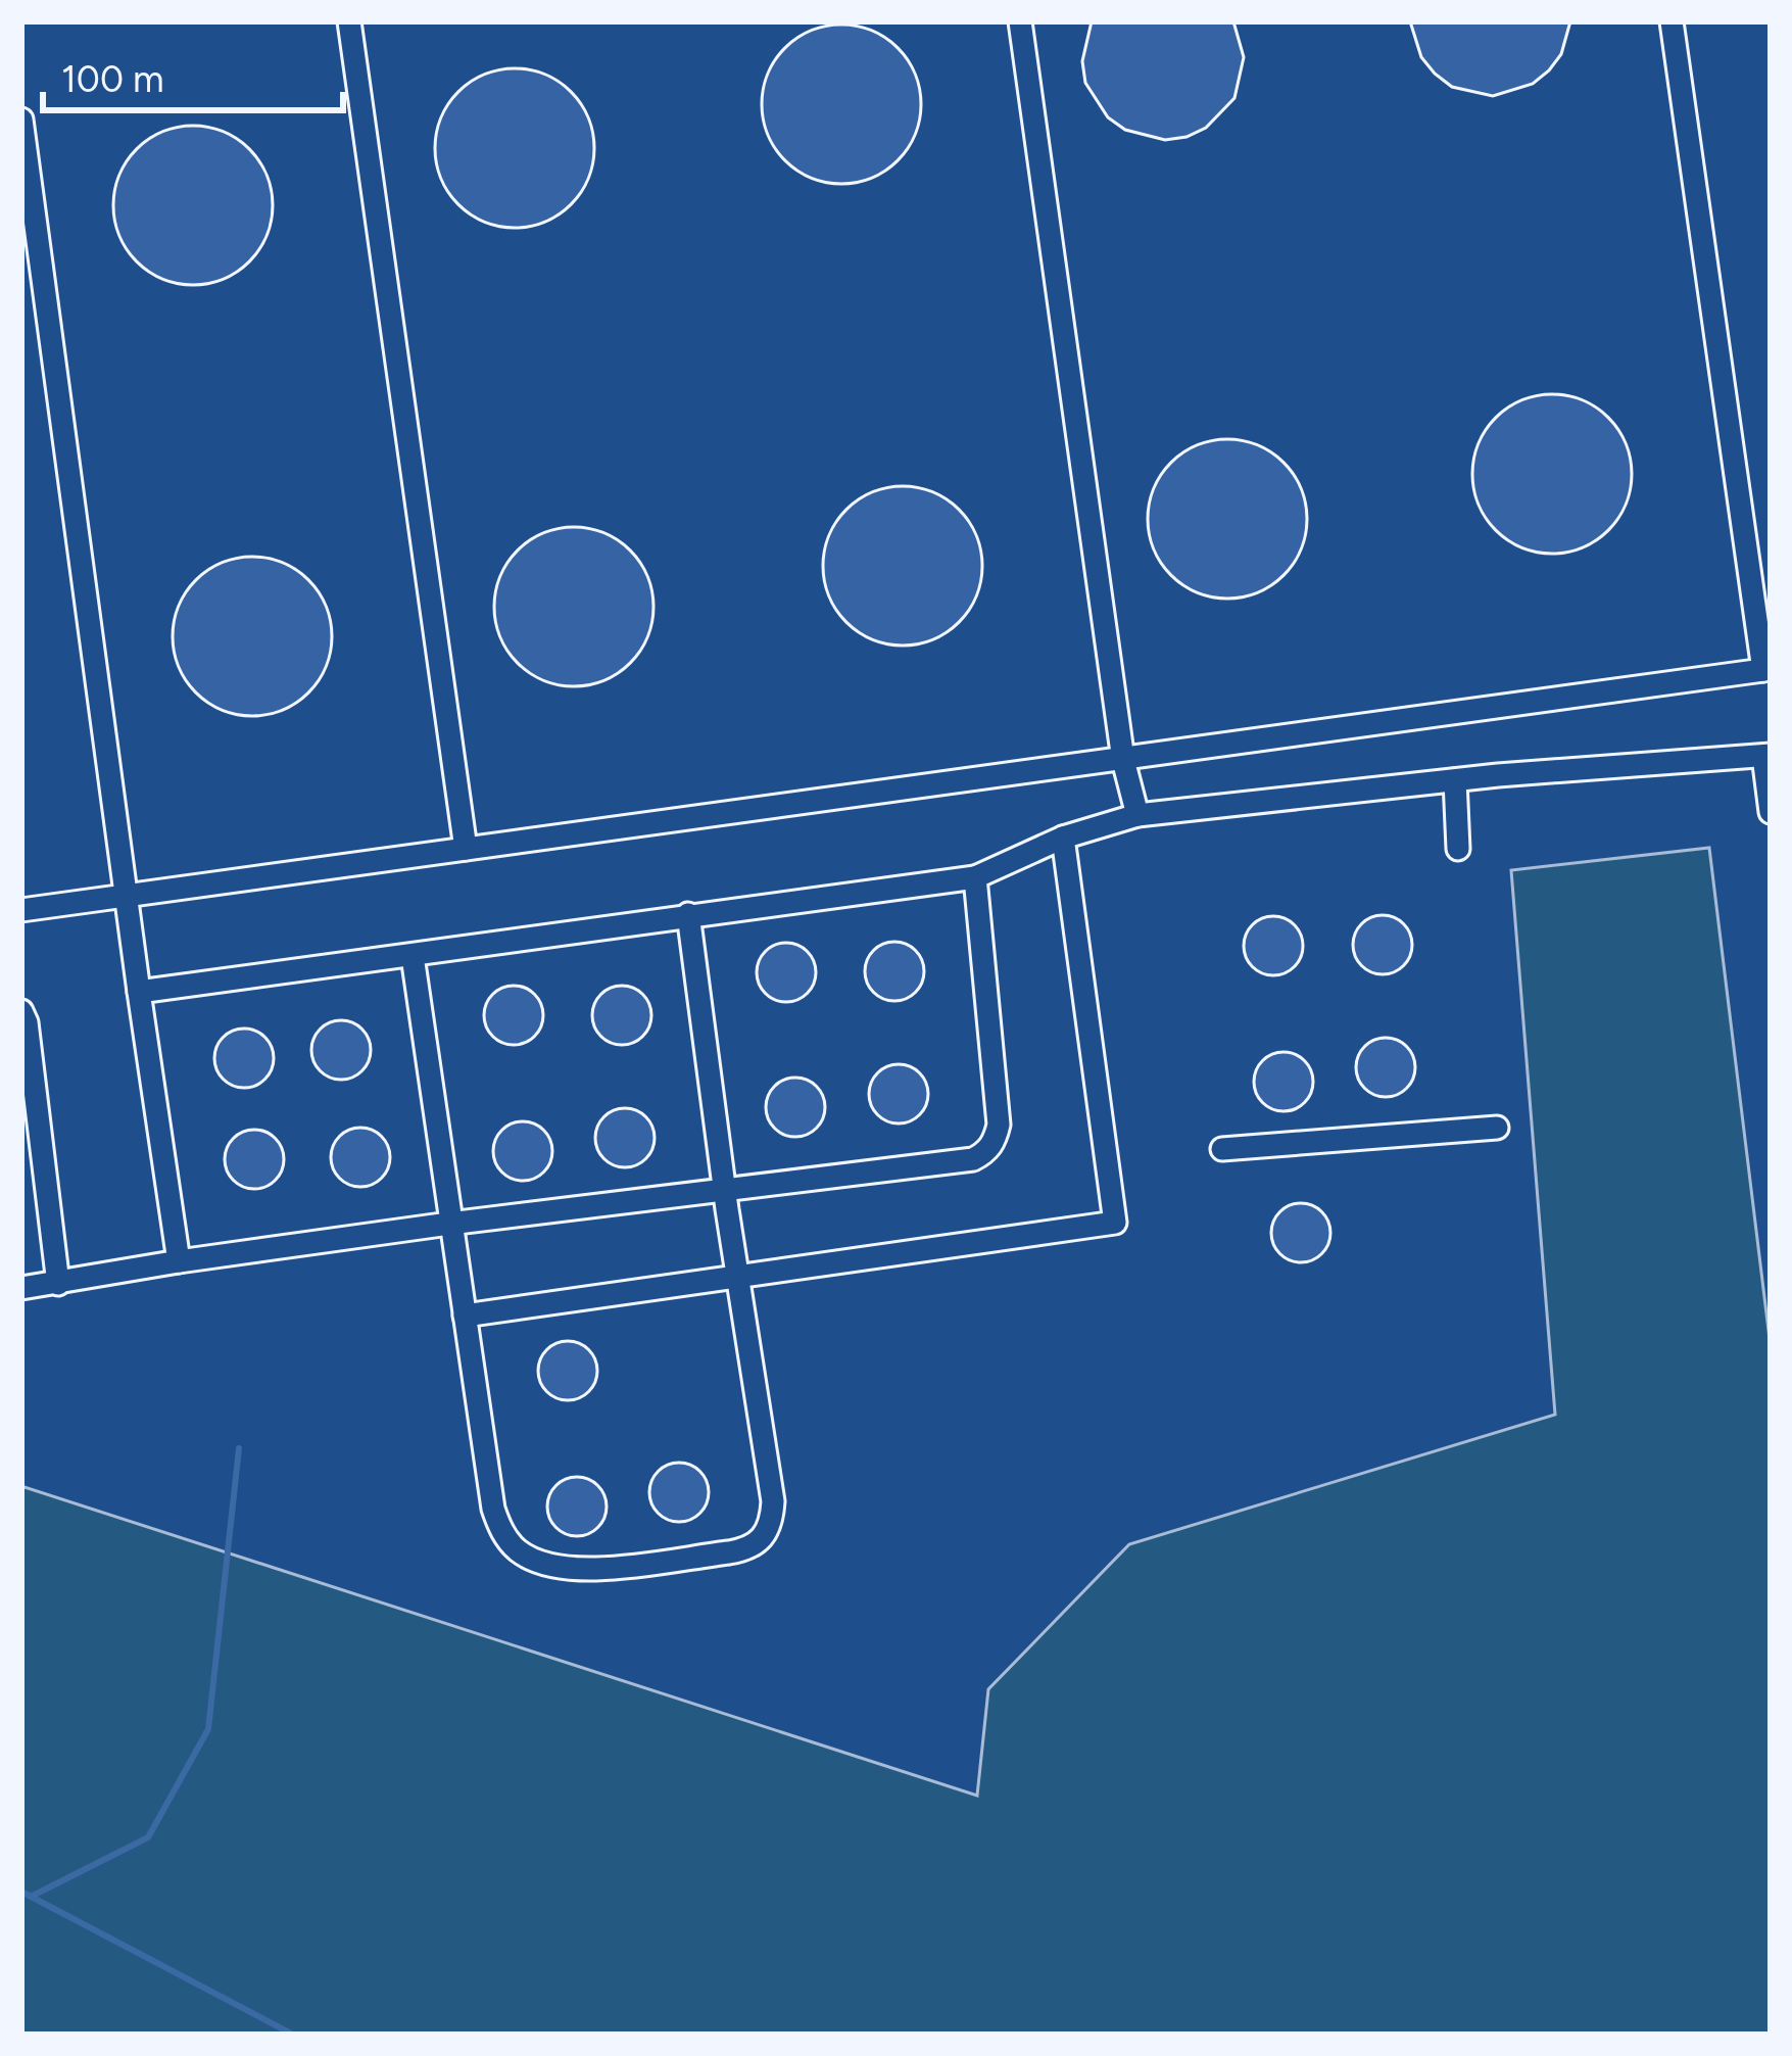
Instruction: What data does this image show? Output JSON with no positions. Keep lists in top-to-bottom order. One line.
{"scale_bar":"100 m"}
